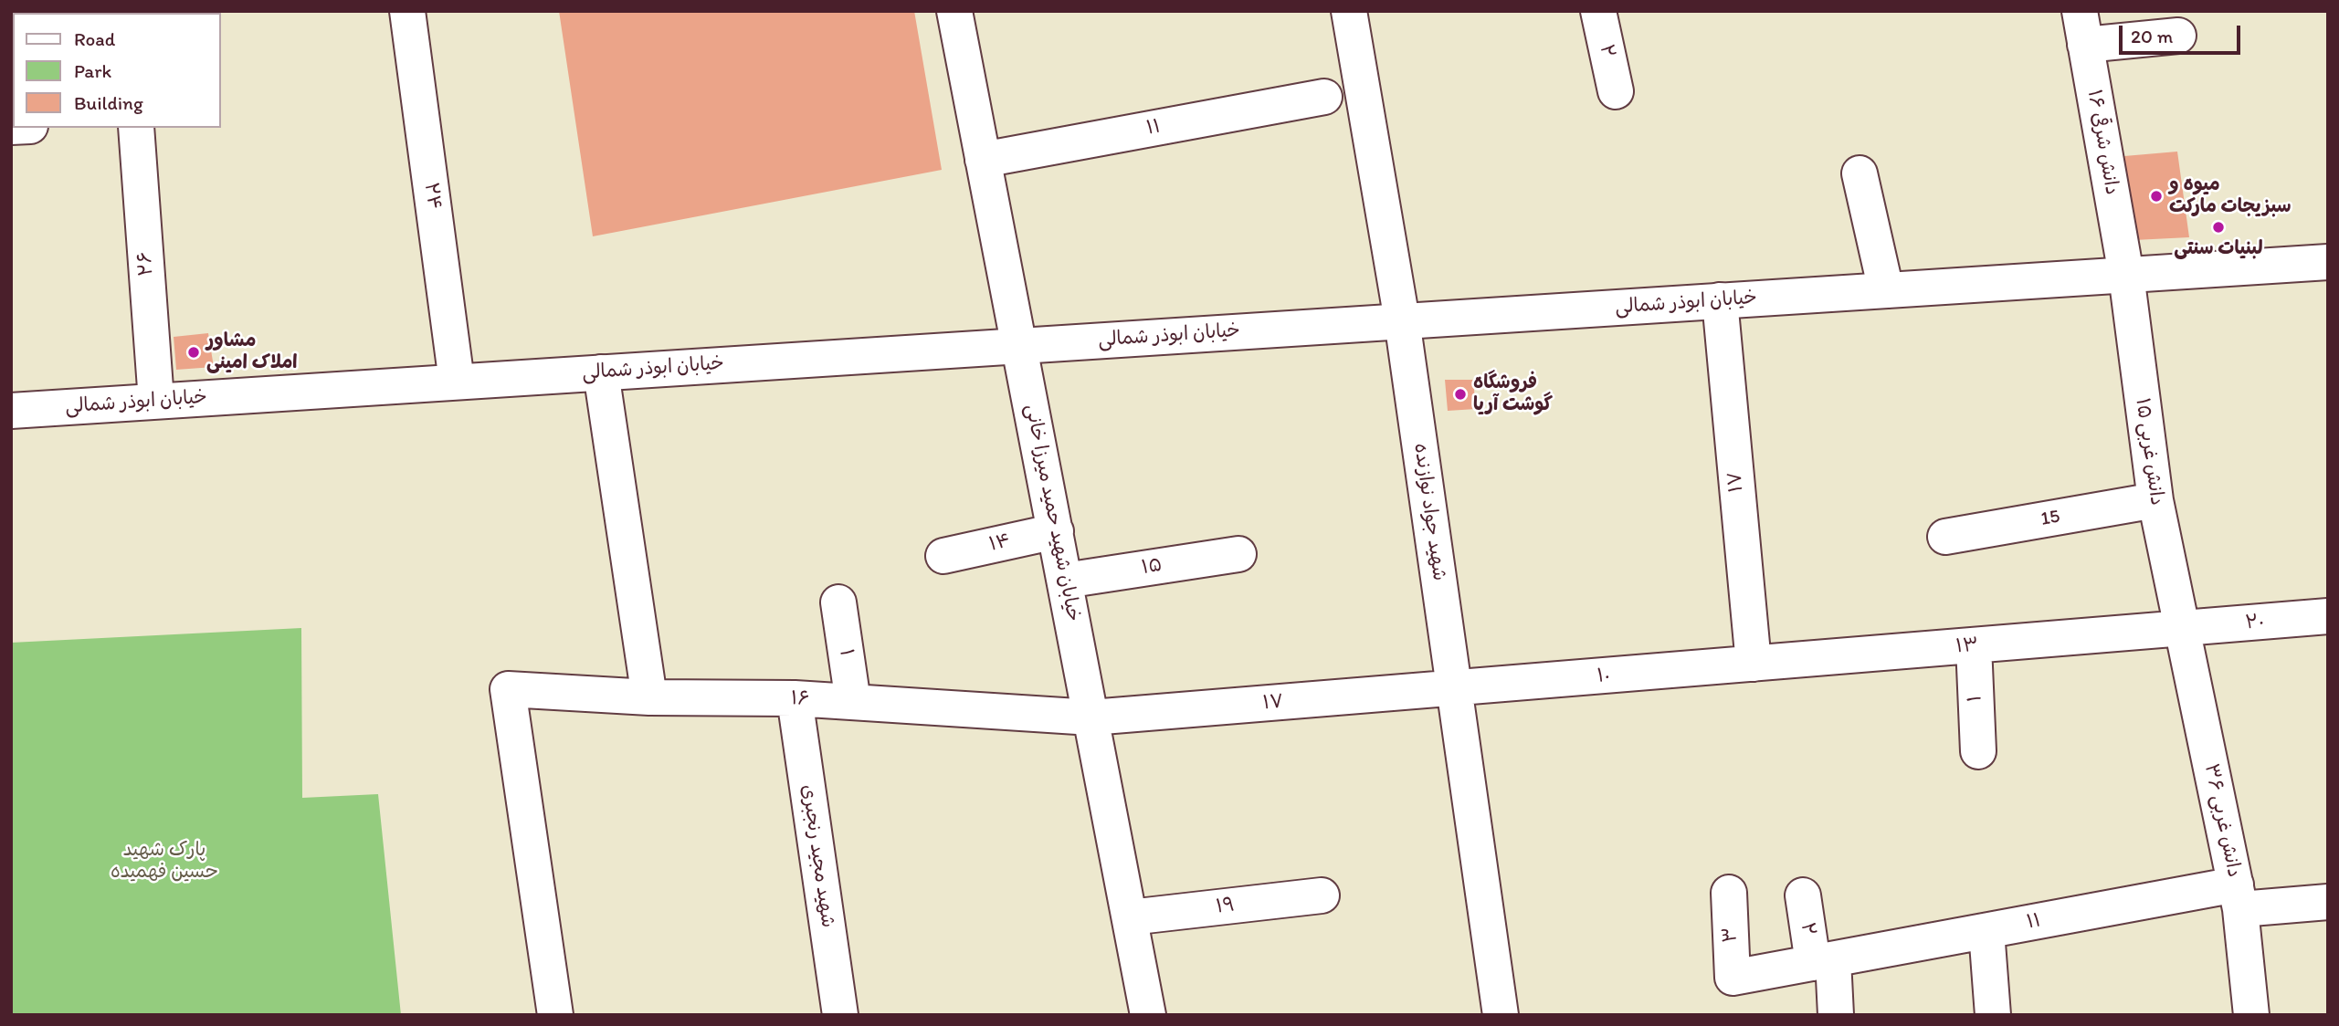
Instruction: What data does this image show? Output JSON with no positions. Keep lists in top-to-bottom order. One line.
{"streets":{"street":["۲","۱۱","دانش شرقی ۱۶","۲۴","۲۶","خیابان ابوذر شمالی","دانش غربی ۱۵","۱۷","شهید جواد نوازنده","خیابان شهید حمید میرزا خانی","15","۱۴","۱۵","۲۰","۱۳","۱","۱۰","۱۶","دانش غربی ۳۶","شهید مجید رنجبری","۱۹","۳"]},"crossings":[["۲","۱۱"],["۱۱","خیابان شهید حمید میرزا خانی"],["۱۱","دانش غربی ۳۶"],["۱۱","۳"],["دانش شرقی ۱۶","خیابان ابوذر شمالی"],["دانش شرقی ۱۶","دانش غربی ۱۵"],["۲۴","خیابان ابوذر شمالی"],["۲۶","خیابان ابوذر شمالی"],["خیابان ابوذر شمالی","دانش غربی ۱۵"],["خیابان ابوذر شمالی","۱۷"],["خیابان ابوذر شمالی","شهید جواد نوازنده"],["خیابان ابوذر شمالی","خیابان شهید حمید میرزا خانی"],["دانش غربی ۱۵","15"],["دانش غربی ۱۵","۲۰"],["دانش غربی ۱۵","۱۳"],["دانش غربی ۱۵","دانش غربی ۳۶"],["۱۷","شهید جواد نوازنده"],["۱۷","خیابان شهید حمید میرزا خانی"],["۱۷","۱۳"],["۱۷","۱۰"],["۱۷","۱۶"],["شهید جواد نوازنده","۱۰"],["خیابان شهید حمید میرزا خانی","۱۴"],["خیابان شهید حمید میرزا خانی","۱۵"],["خیابان شهید حمید میرزا خانی","۱۶"],["خیابان شهید حمید میرزا خانی","۱۹"],["۲۰","۱۳"],["۲۰","دانش غربی ۳۶"],["۱۳","۱"],["۱۳","۱۰"],["۱۳","دانش غربی ۳۶"],["۱","۱۶"],["۱۶","شهید مجید رنجبری"]],"parks":["پارک شهید حسین فهمیده"],"places":["میوه و سبزیجات مارکت","لبنیات سنتی","مشاور املاک امینی","فروشگاه گوشت آریا"],"legend":["Road","Park","Building"],"scale_bar":"20 m"}
